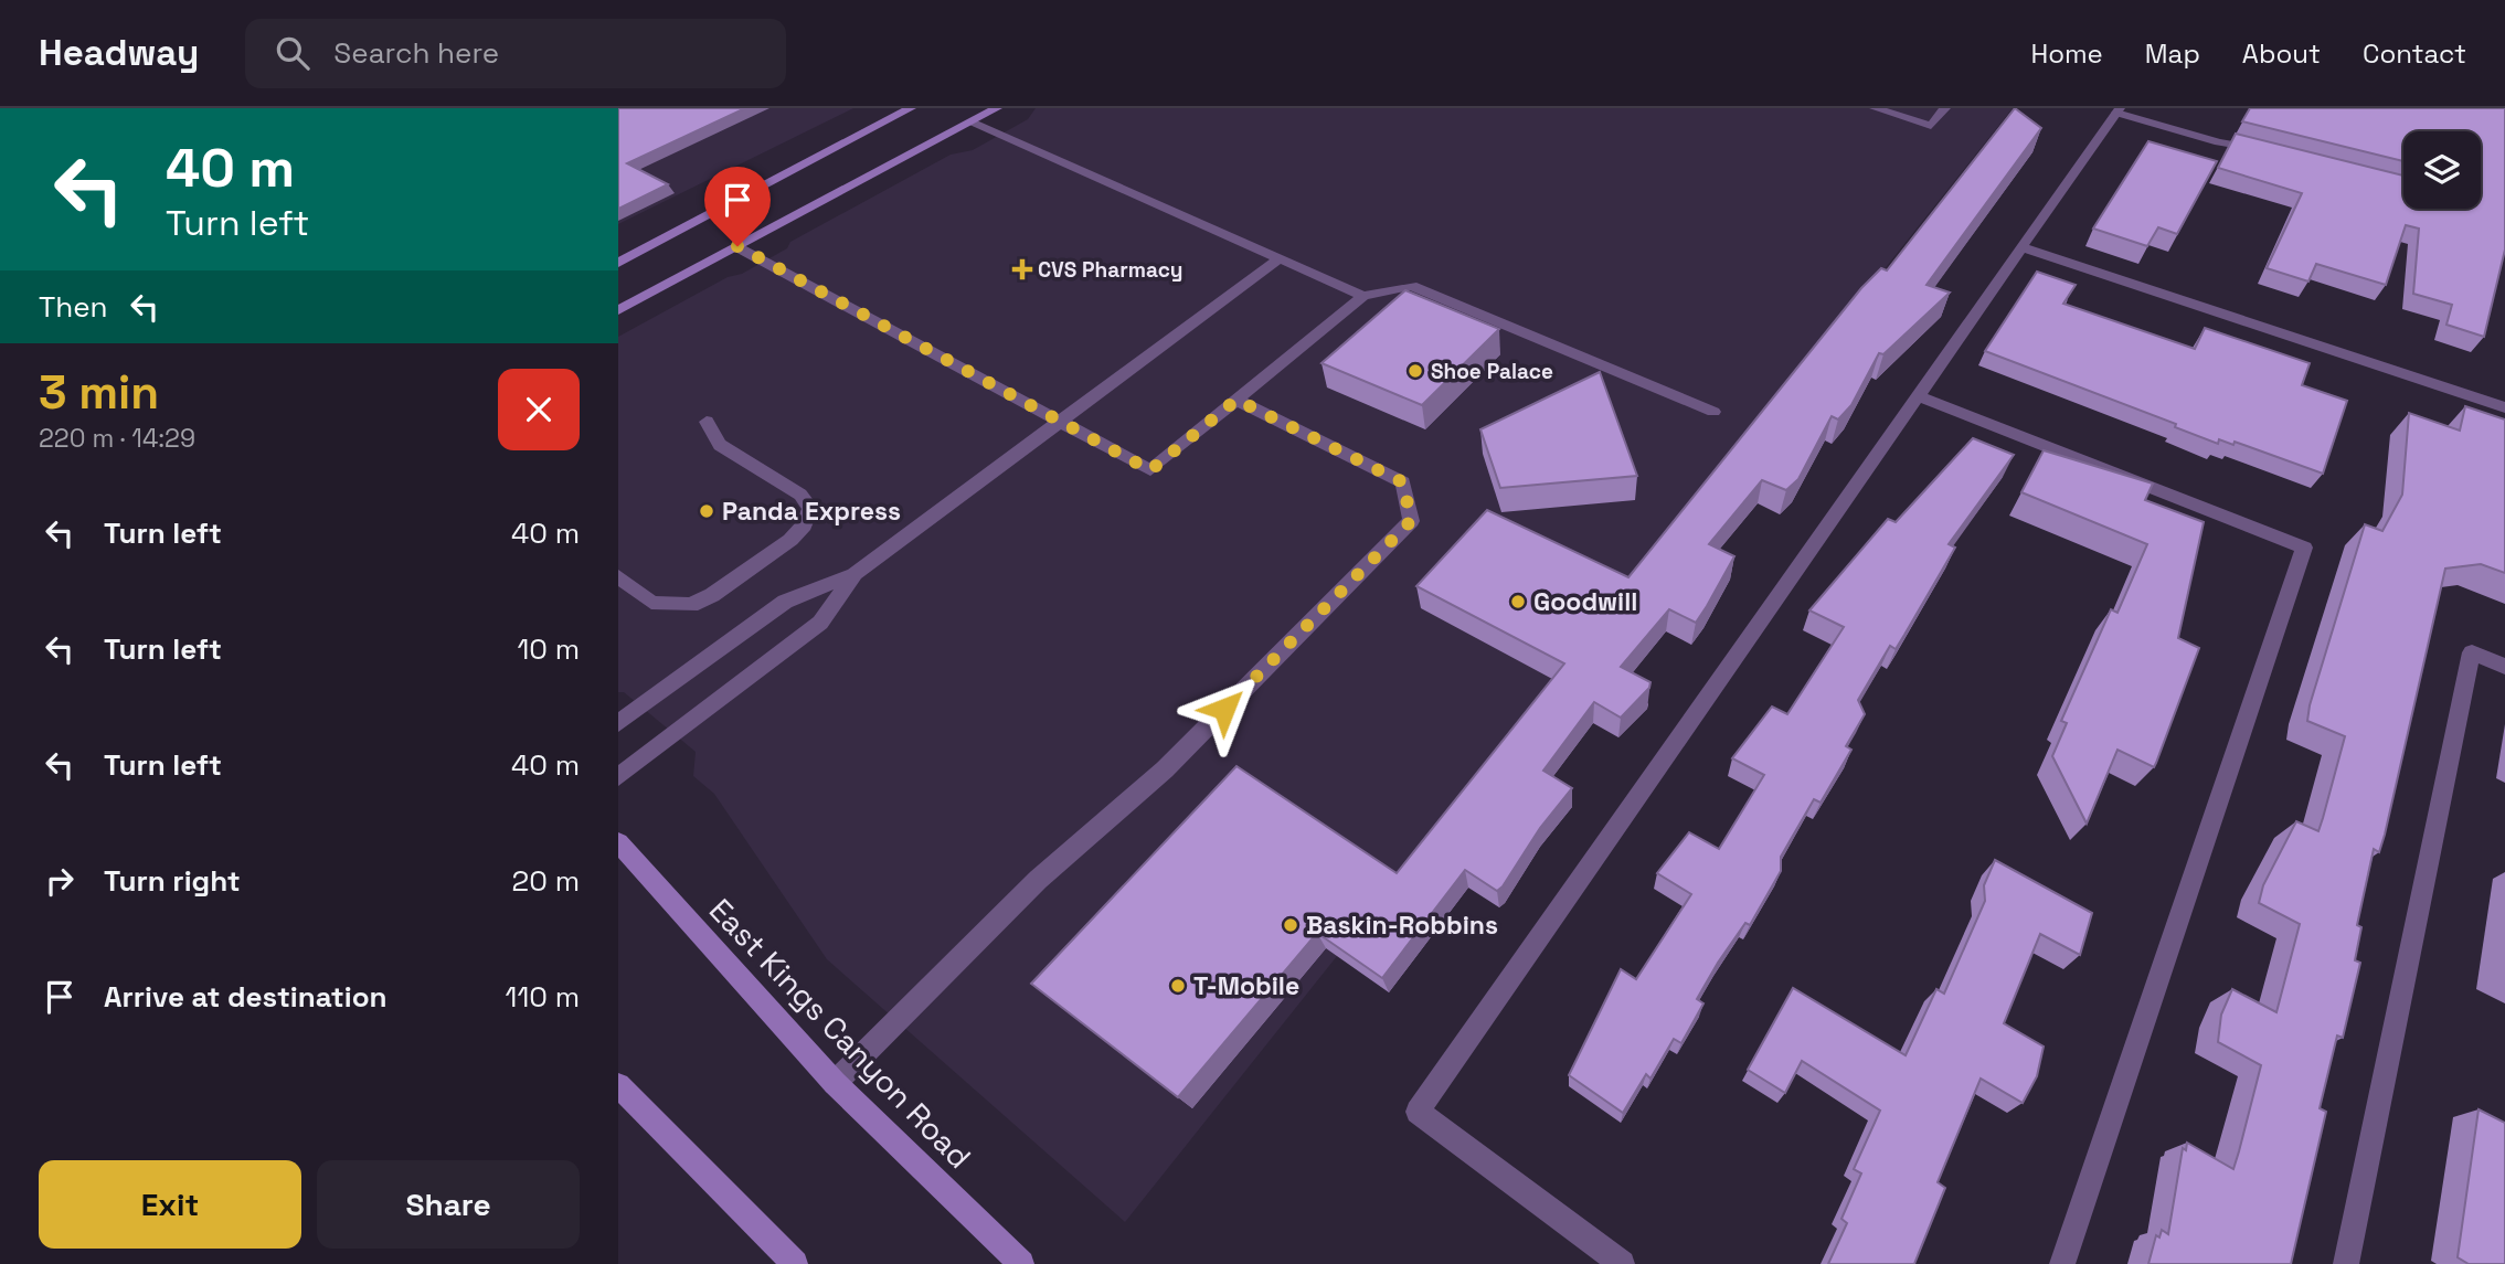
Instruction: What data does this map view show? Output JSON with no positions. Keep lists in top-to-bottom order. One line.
{"streets":{"main road":["East Kings Canyon Road"]},"places":{"health":["CVS Pharmacy"],"other":["Shoe Palace","Panda Express","Goodwill","Baskin-Robbins","T-Mobile"]},"page":{"header":"Headway","search":"Search here","nav":["Home","Map","About","Contact"],"turn":["40 m","Turn left"],"then":"Then","heading":["3 min","220 m · 14:29"],"list":[{"name":"Turn left","value":"40 m"},{"name":"Turn left","value":"10 m"},{"name":"Turn left","value":"40 m"},{"name":"Turn right","value":"20 m"},{"name":"Arrive at destination","value":"110 m"}],"buttons":["Exit","Share"]}}
